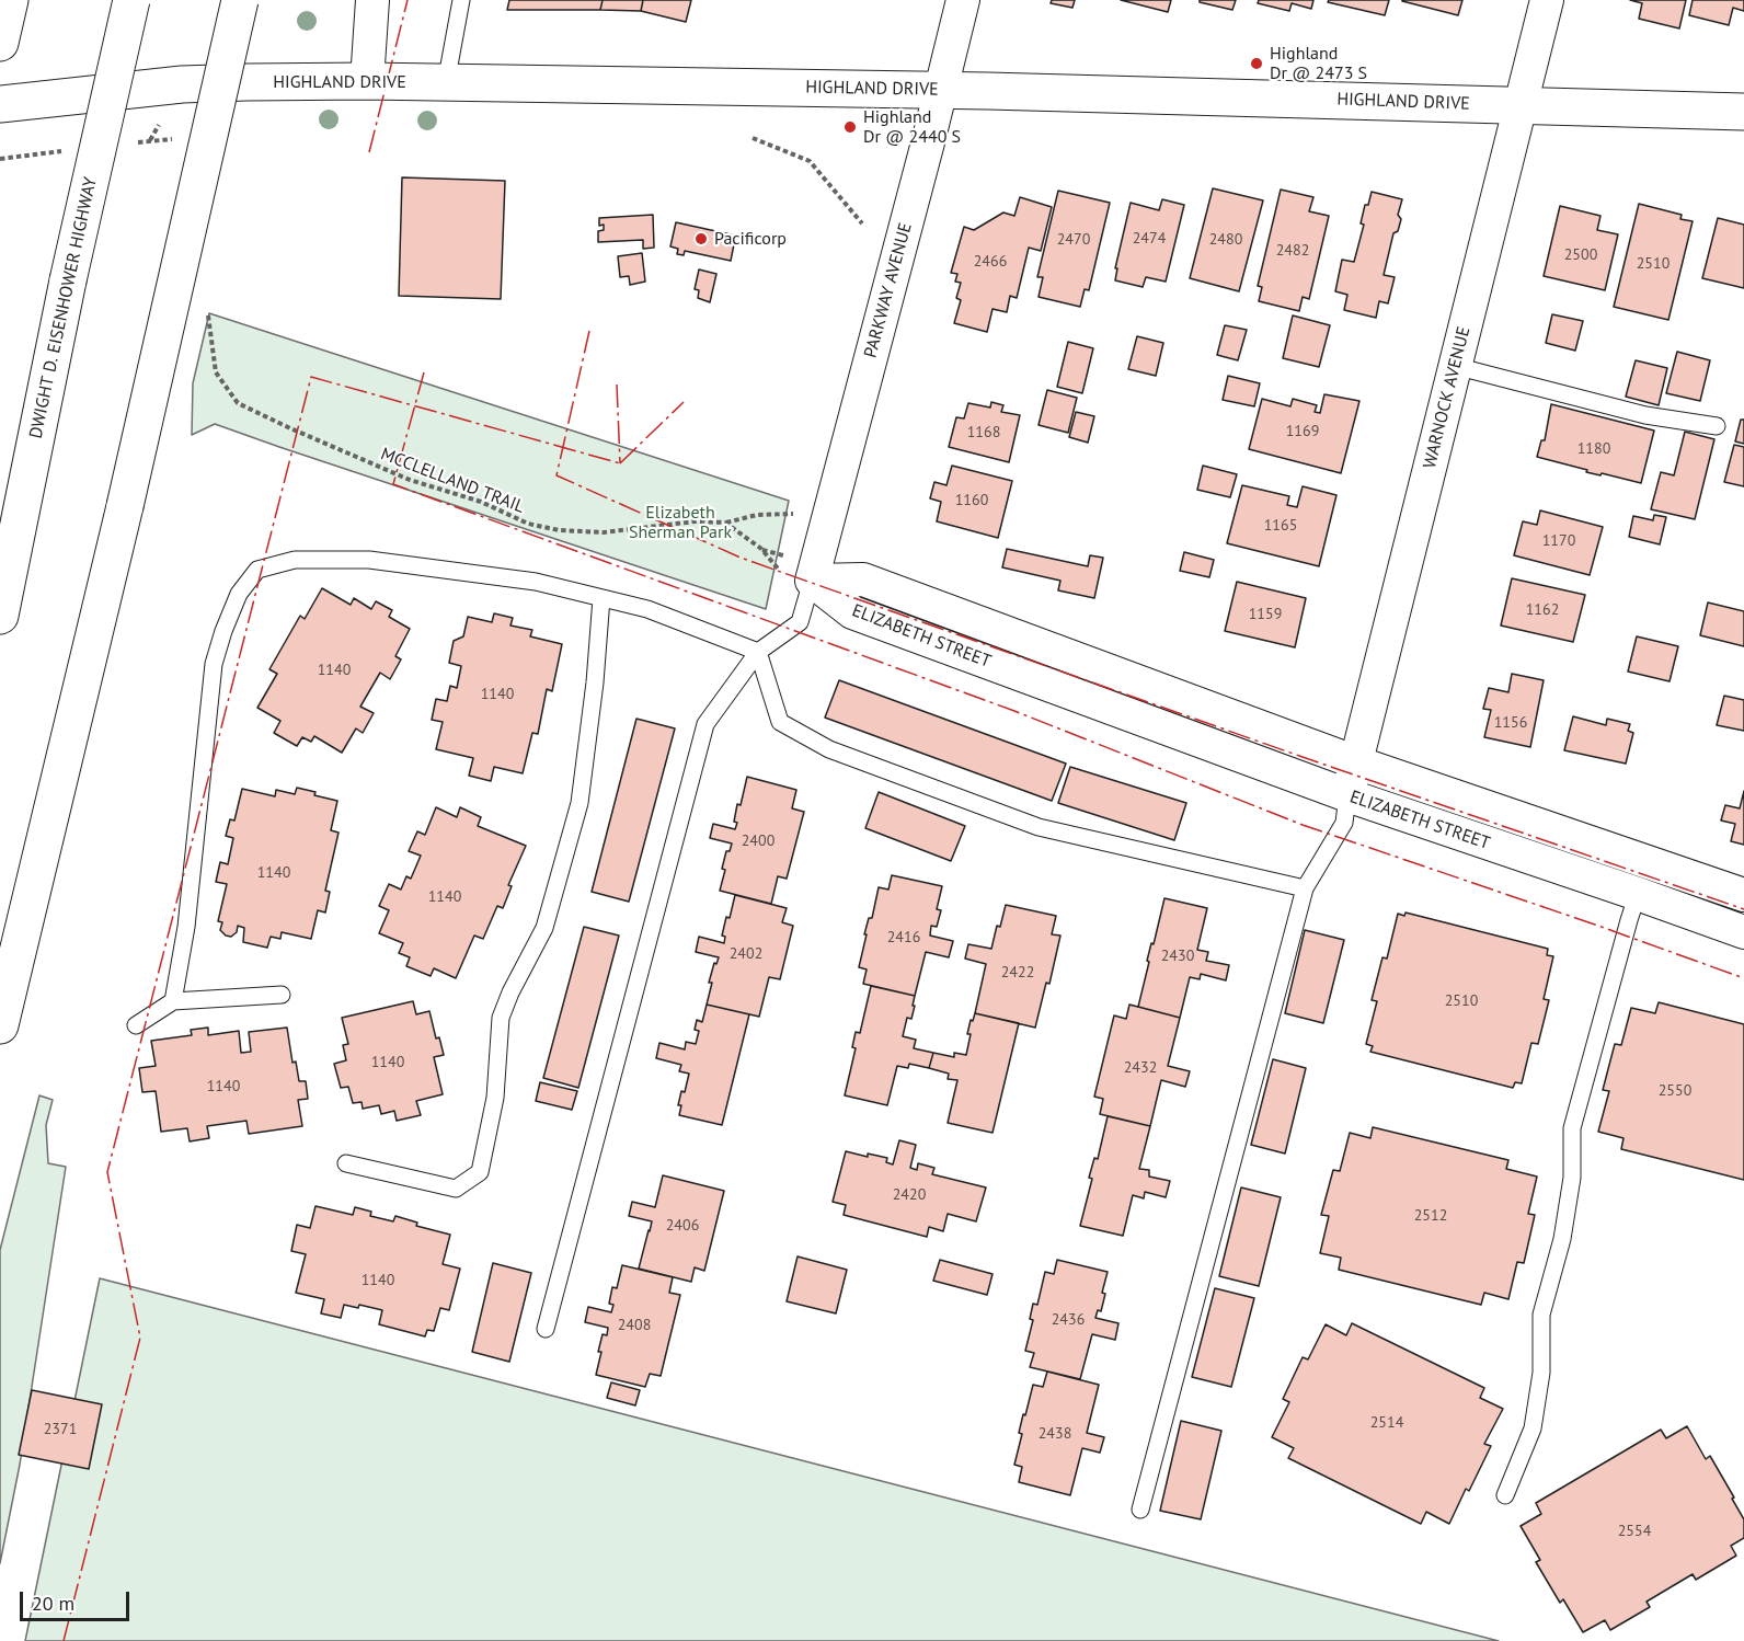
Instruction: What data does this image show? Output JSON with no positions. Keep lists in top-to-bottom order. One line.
{"streets":{"main road":["HIGHLAND DRIVE","DWIGHT D. EISENHOWER HIGHWAY"],"street":["PARKWAY AVENUE","WARNOCK AVENUE","ELIZABETH STREET"],"path":["MCCLELLAND TRAIL"]},"crossings":[["HIGHLAND DRIVE","PARKWAY AVENUE"],["HIGHLAND DRIVE","WARNOCK AVENUE"],["PARKWAY AVENUE","ELIZABETH STREET"],["WARNOCK AVENUE","ELIZABETH STREET"]],"parks":["Elizabeth Sherman Park"],"places":["Highland Dr @ 2473 S","Highland Dr @ 2440 S","Pacificorp"],"house_numbers":["2474","2470","2480","2482","2500","2466","2510","1169","1168","1180","1160","1165","1170","1162","1159","1140","1140","1156","2400","1140","1140","2416","2402","2430","2422","2510","1140","2432","1140","2550","2420","2512","2406","1140","2436","2408","2514","2371","2438","2554"],"scale_bar":"20 m"}
